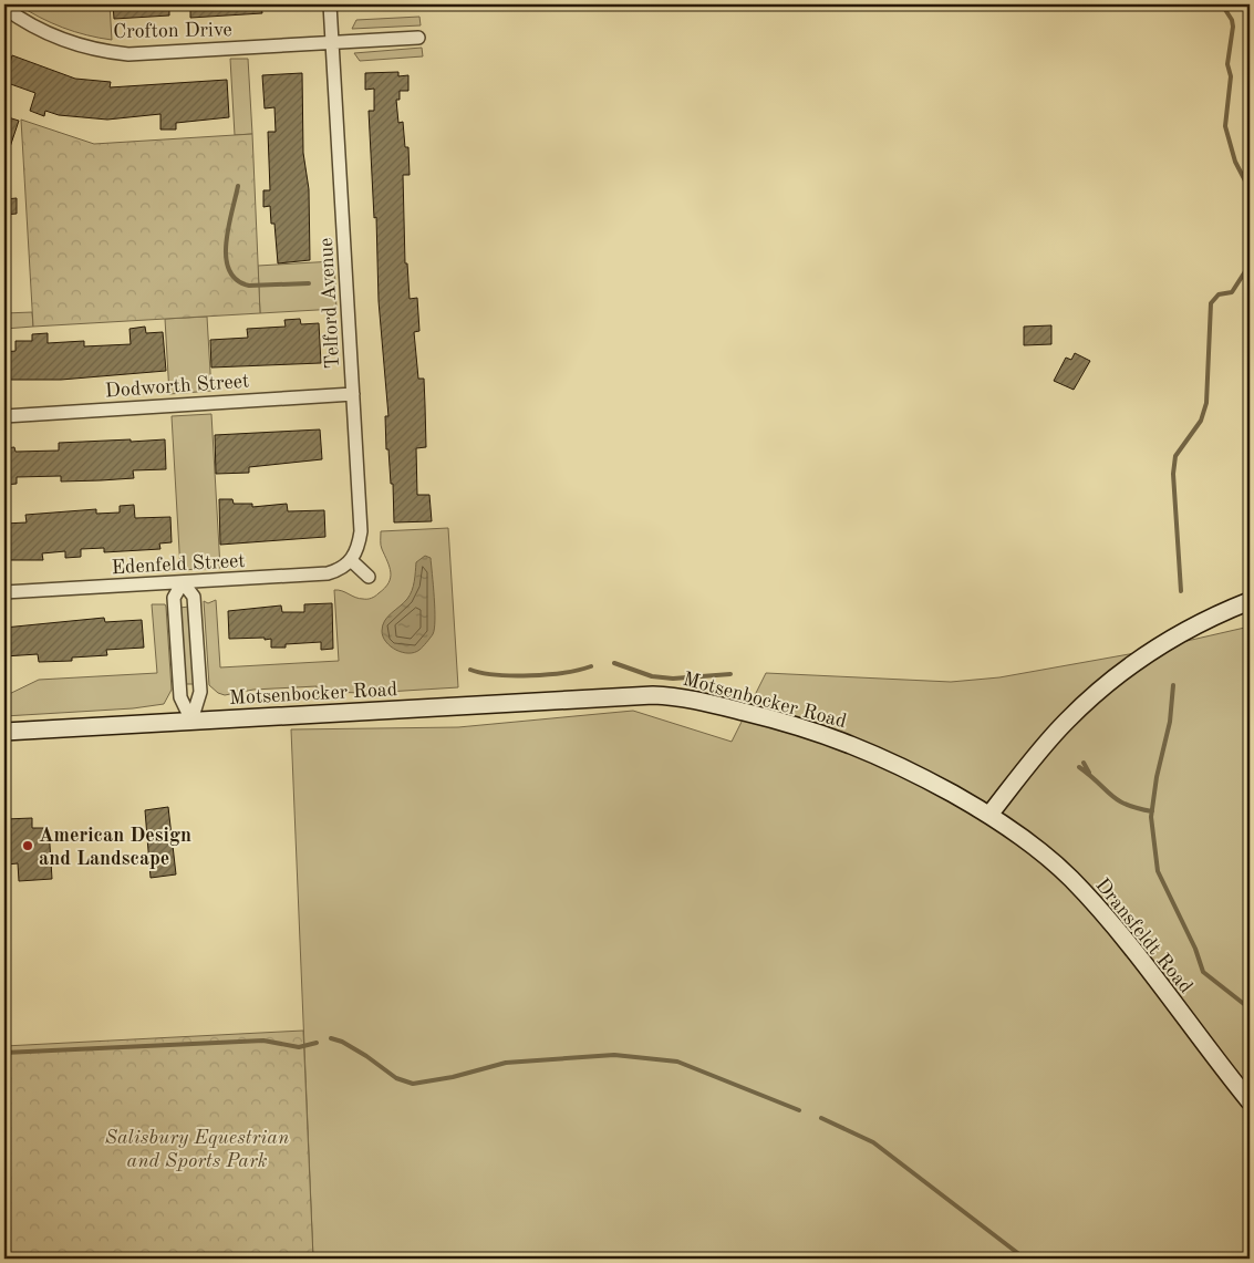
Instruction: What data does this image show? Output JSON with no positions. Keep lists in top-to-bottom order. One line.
{"streets":{"main road":["Motsenbocker Road","Dransfeldt Road"],"street":["Crofton Drive","Telford Avenue","Dodworth Street","Edenfeld Street"]},"crossings":[["Crofton Drive","Telford Avenue"],["Telford Avenue","Dodworth Street"],["Telford Avenue","Edenfeld Street"],["Motsenbocker Road","Dransfeldt Road"]],"parks":["Salisbury Equestrian and Sports Park"],"places":["American Design and Landscape"]}
